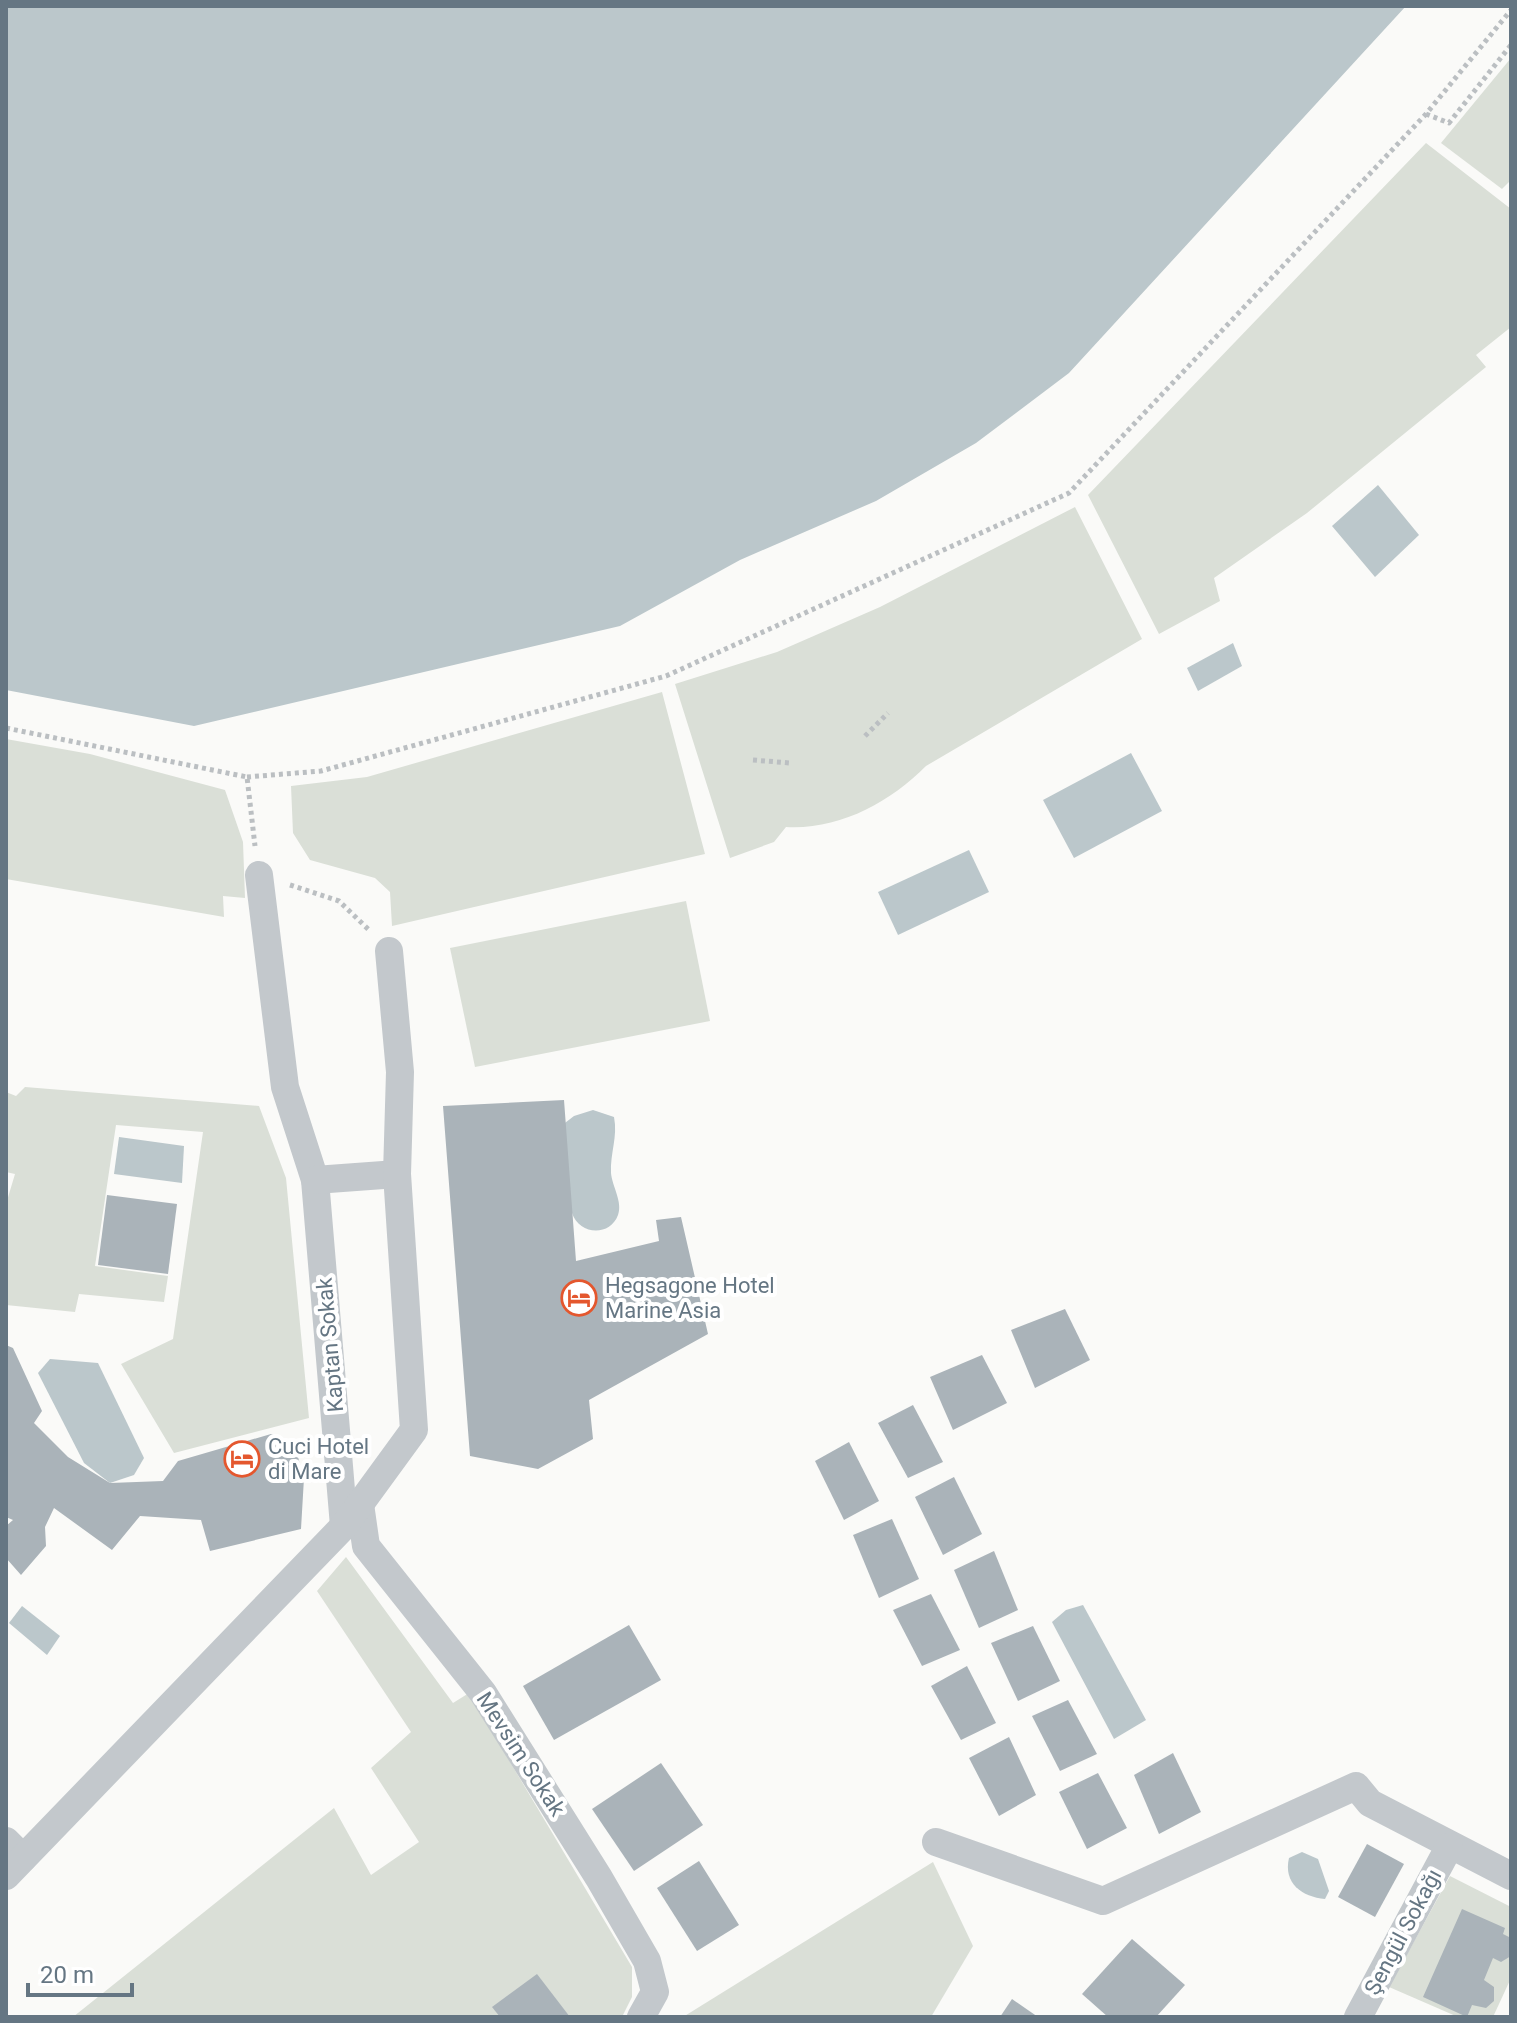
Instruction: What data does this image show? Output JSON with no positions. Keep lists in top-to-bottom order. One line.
{"streets":{"street":["Kaptan Sokak","Mevsim Sokak","Şengül Sokağı"]},"crossings":[["Kaptan Sokak","Mevsim Sokak"]],"places":{"hotel":["Hegsagone Hotel Marine Asia","Cuci Hotel di Mare"]},"scale_bar":"20 m"}
